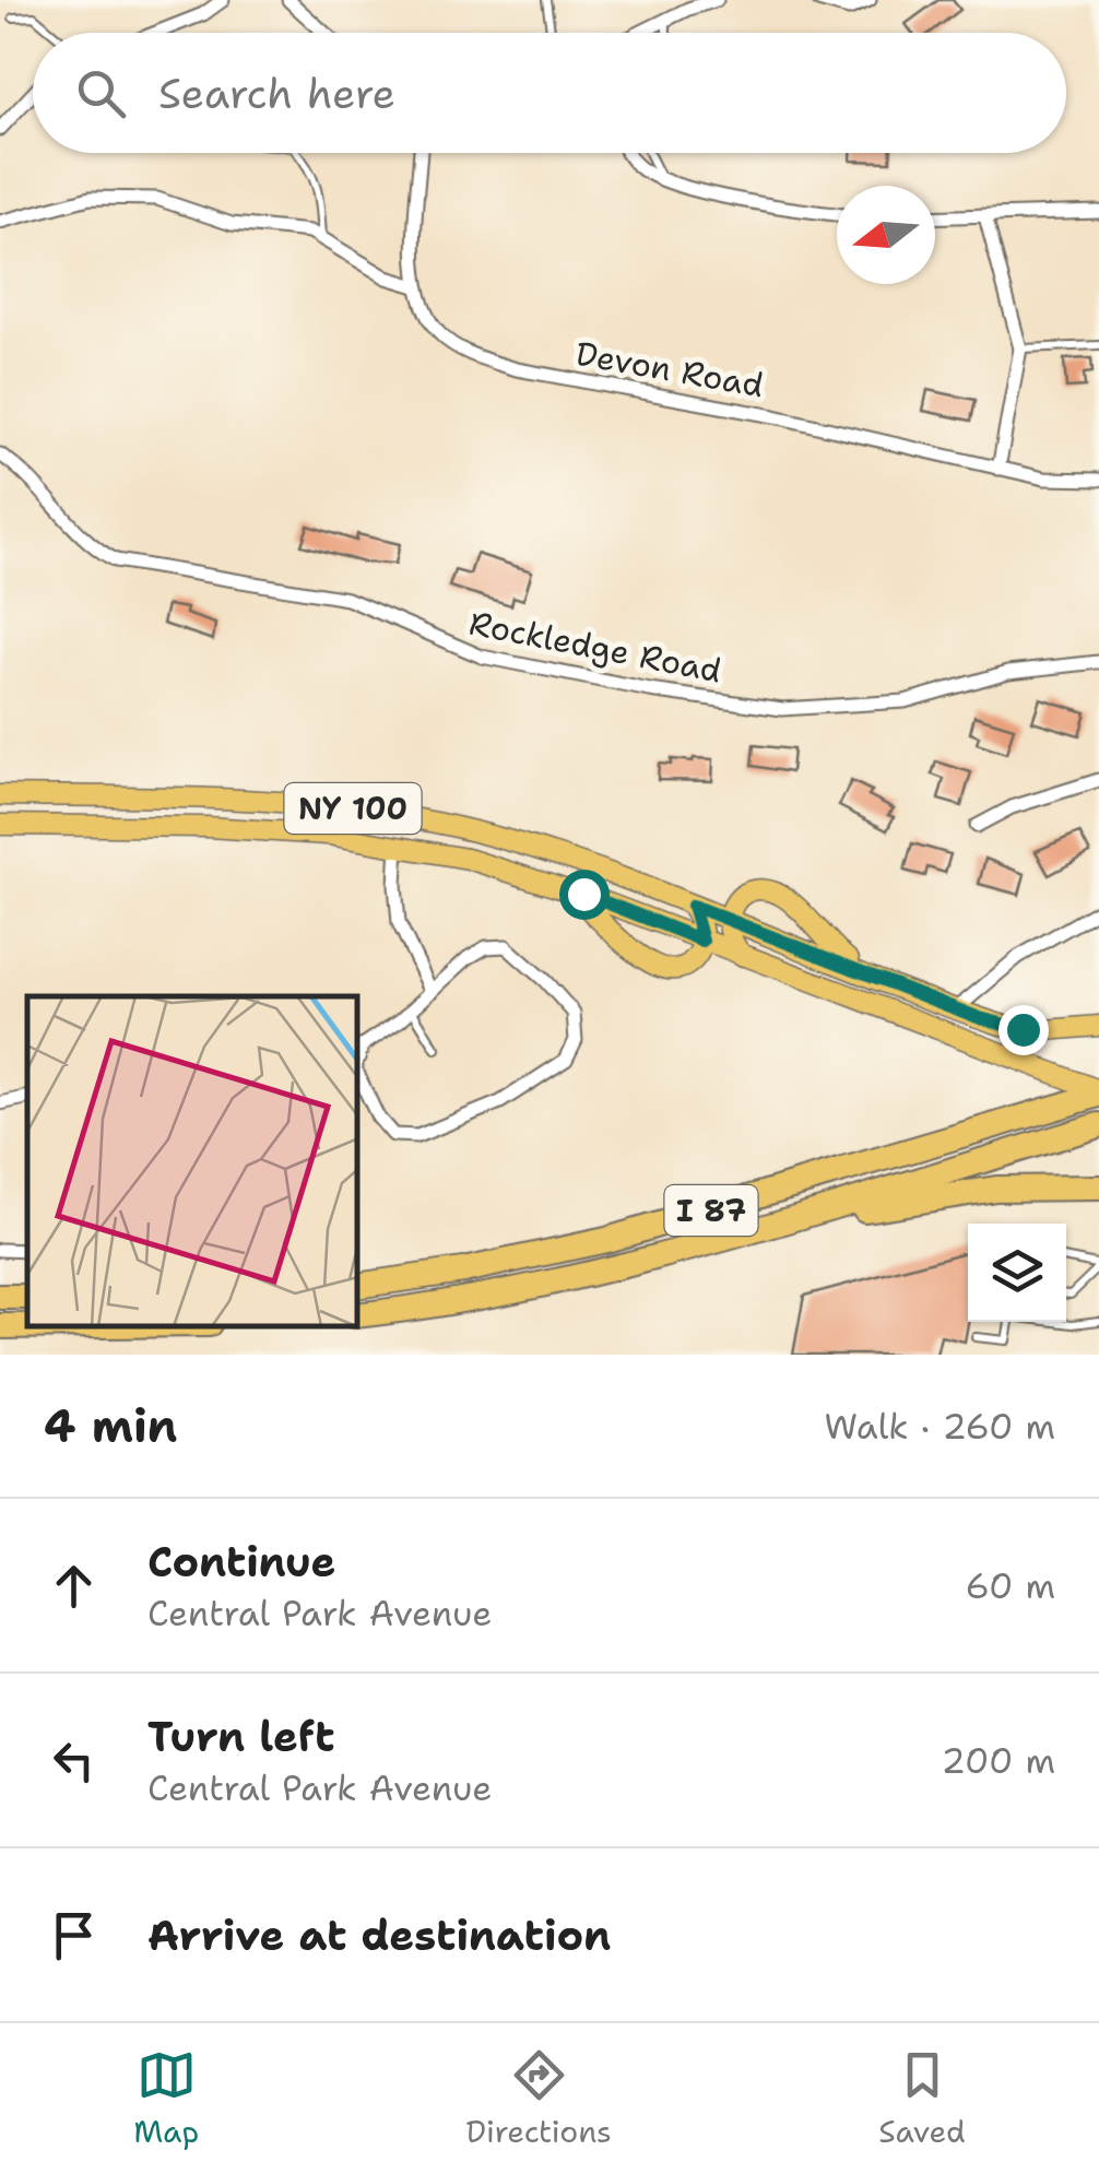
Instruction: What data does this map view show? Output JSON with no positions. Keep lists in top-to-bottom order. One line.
{"streets":{"highway":["I 87"],"main road":["NY 100"],"street":["Devon Road","Rockledge Road"]},"crossings":[["NY 100","I 87"]],"north":"left","page":{"search":"Search here","heading":["4 min","Walk · 260 m"],"list":[["Continue","Central Park Avenue","60 m"],["Turn left","Central Park Avenue","200 m"],"Arrive at destination"],"nav":["Map","Directions","Saved"]}}
